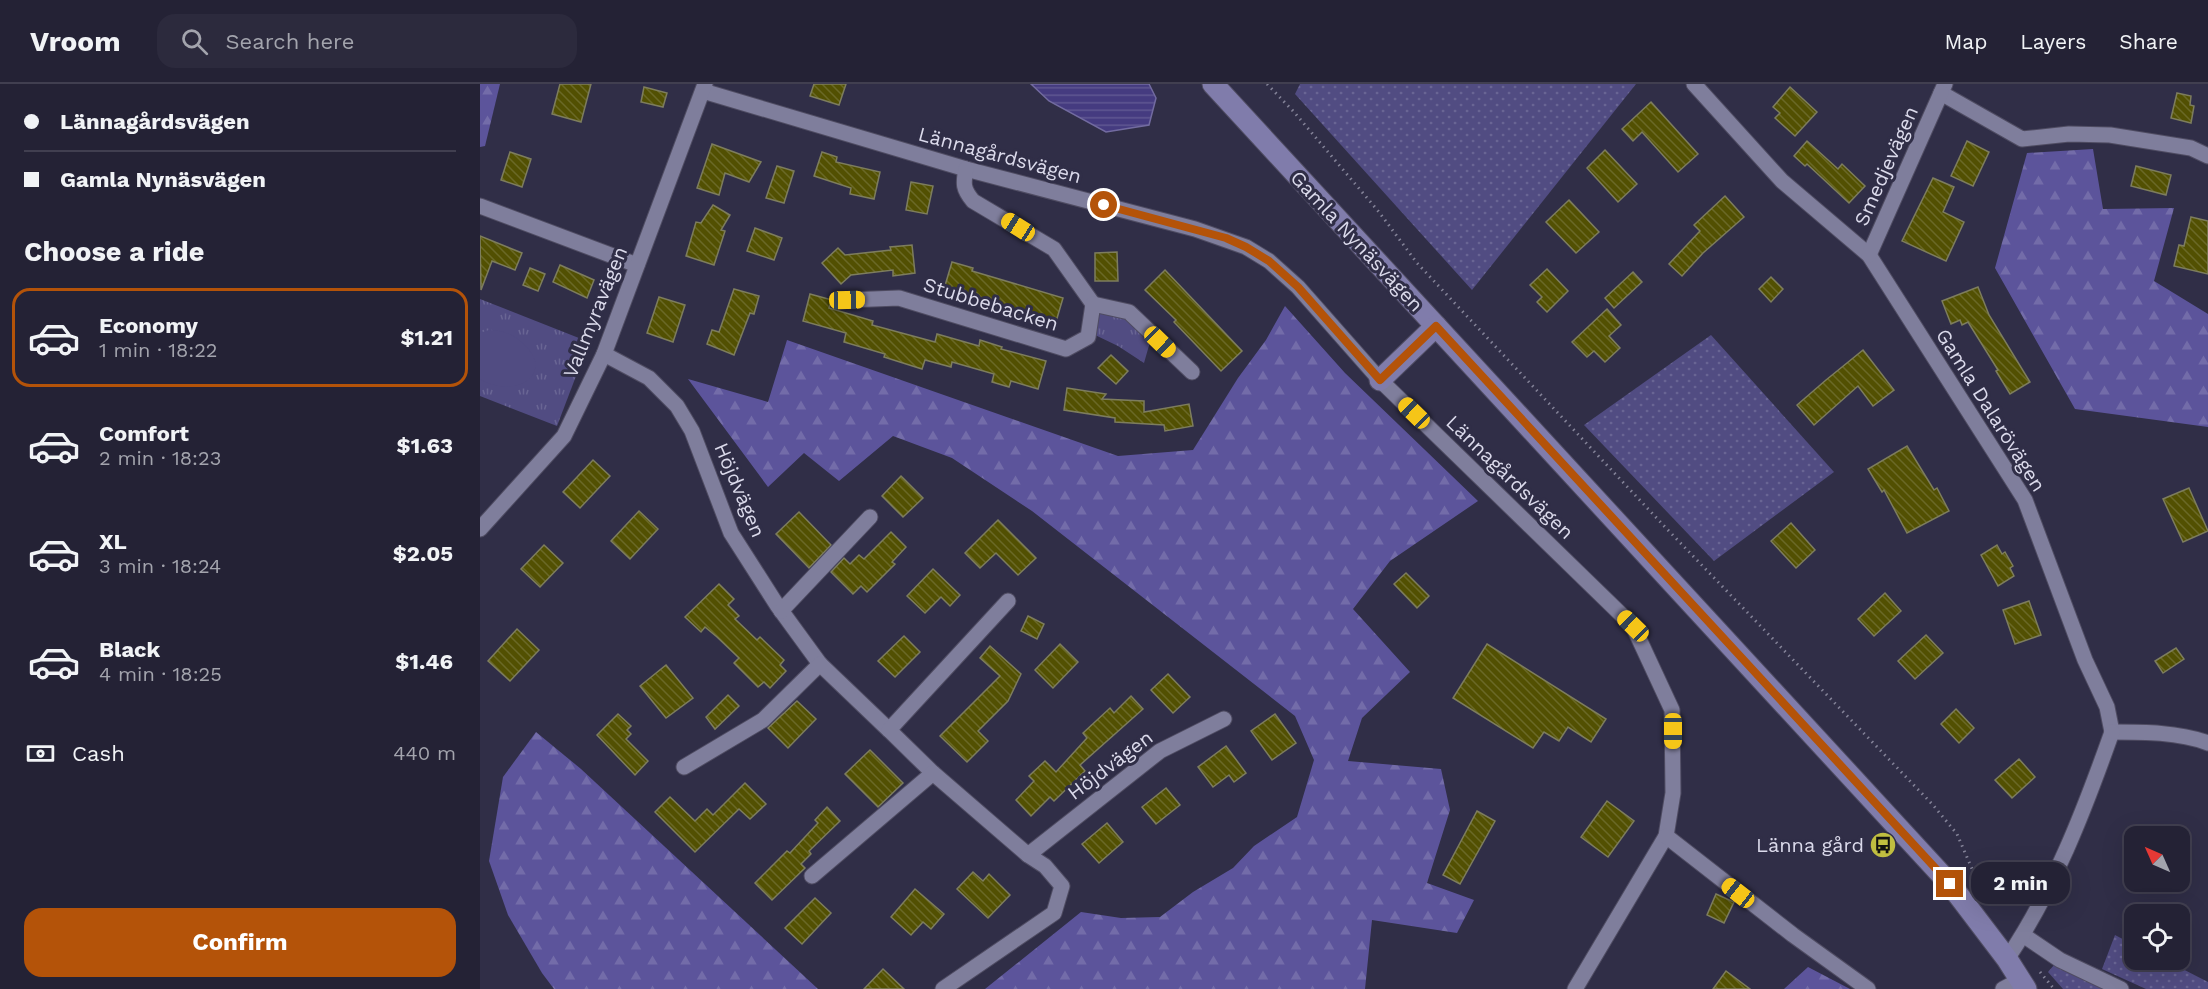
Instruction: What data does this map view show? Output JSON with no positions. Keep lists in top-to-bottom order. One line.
{"streets":{"street":["Lännagårdsvägen","Smedjevägen","Gamla Nynäsvägen","Stubbebacken","Vallmyravägen","Gamla Dalarövägen","Höjdvägen"]},"crossings":[["Lännagårdsvägen","Vallmyravägen"],["Smedjevägen","Gamla Dalarövägen"],["Vallmyravägen","Höjdvägen"]],"places":{"bus stop":["Länna gård"]},"north":"top left","page":{"header":"Vroom","search":"Search here","nav":["Map","Layers","Share"],"banner":["Lännagårdsvägen","Gamla Nynäsvägen"],"heading":"Choose a ride","list":[{"name":"Economy","note":"1 min · 18:22","value":"$1.21"},{"name":"Comfort","note":"2 min · 18:23","value":"$1.63"},{"name":"XL","note":"3 min · 18:24","value":"$2.05"},{"name":"Black","note":"4 min · 18:25","value":"$1.46"}],"pay":["Cash","440 m"],"bubble":"2 min","buttons":"Confirm"}}
